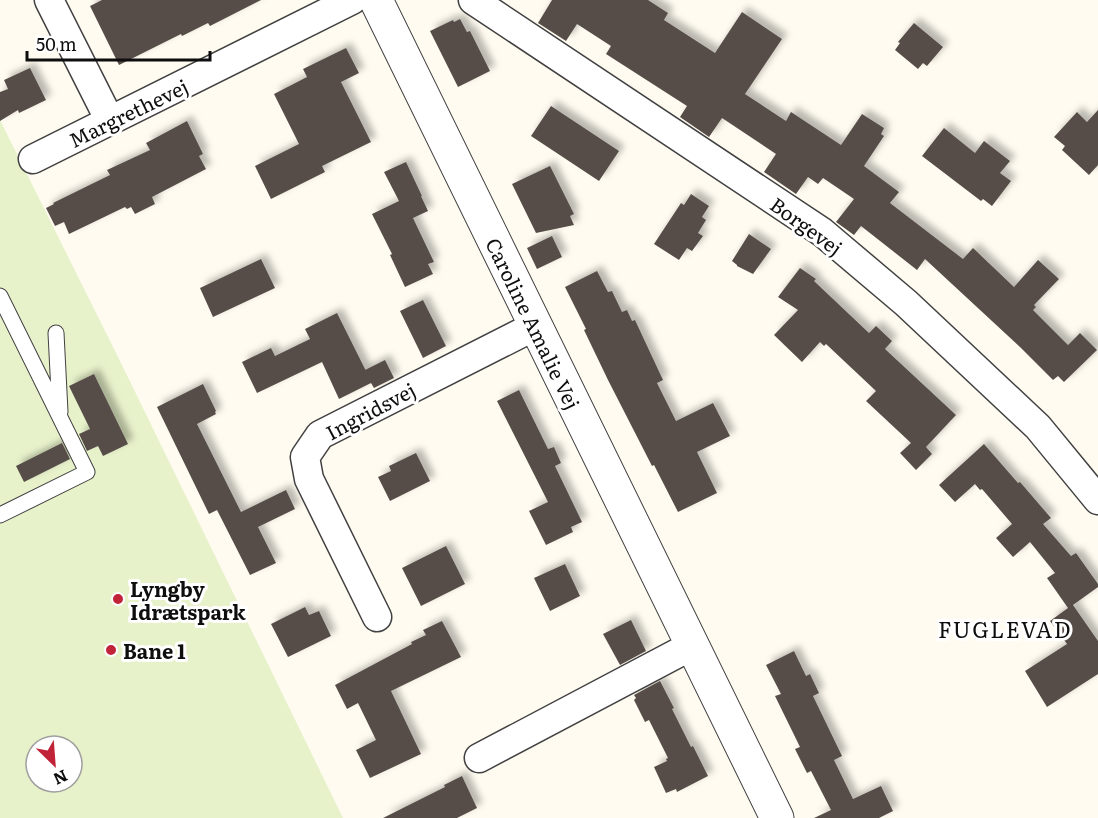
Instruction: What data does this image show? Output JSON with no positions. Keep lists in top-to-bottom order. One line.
{"streets":{"street":["Margrethevej","Borgevej","Caroline Amalie Vej","Ingridsvej"]},"crossings":[["Caroline Amalie Vej","Ingridsvej"]],"districts":["FUGLEVAD"],"places":["Lyngby Idrætspark","Bane 1"],"scale_bar":"50 m","north":"bottom right"}
